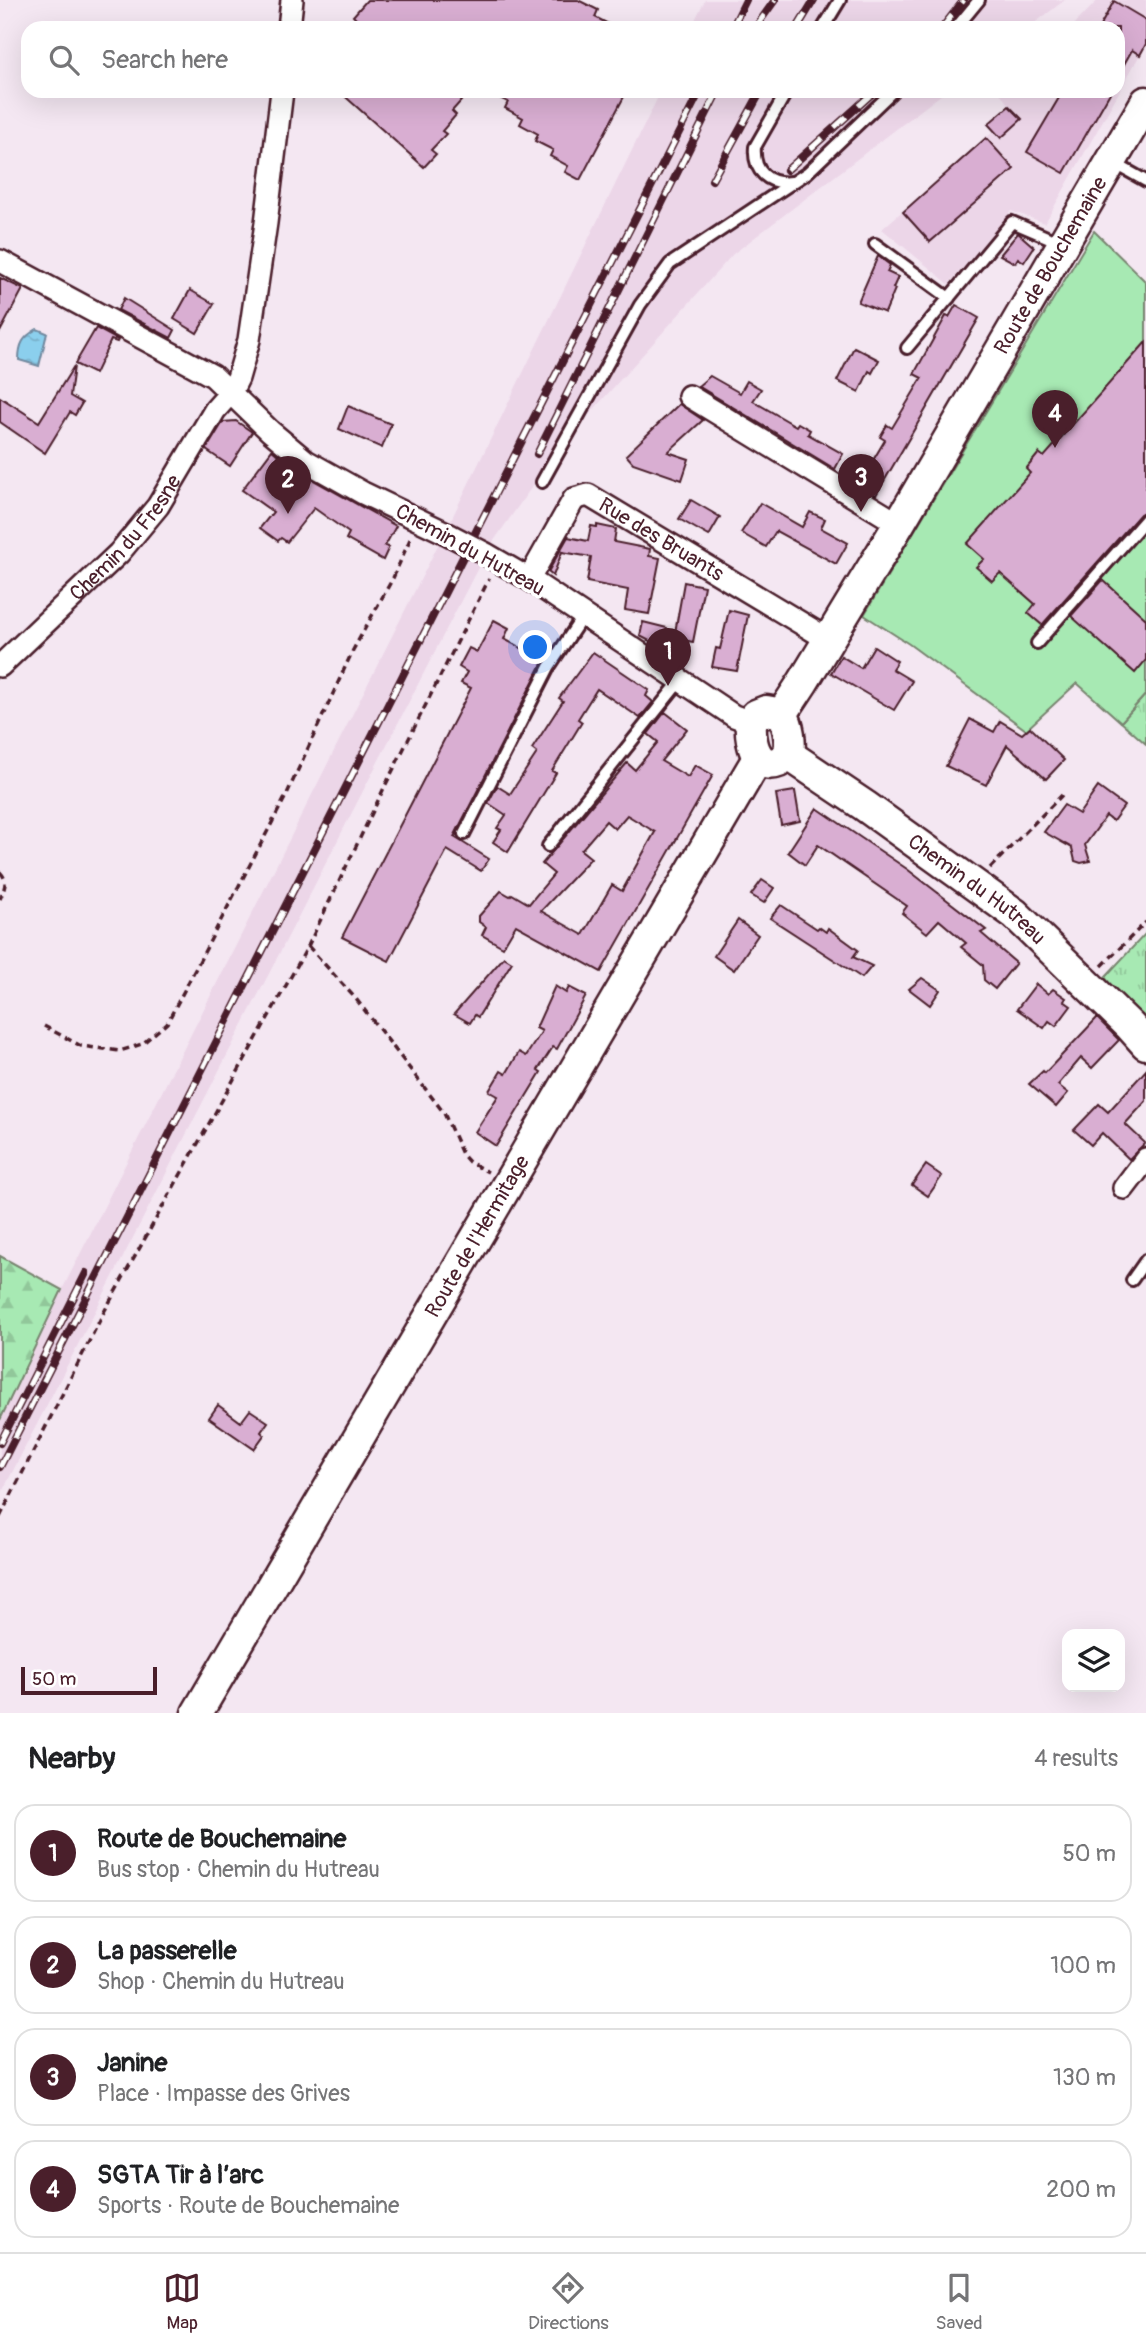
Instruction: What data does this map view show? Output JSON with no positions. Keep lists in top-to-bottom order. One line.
{"streets":{"street":["Route de Bouchemaine","Chemin du Fresne","Rue des Bruants","Chemin du Hutreau","Route de l'Hermitage"]},"crossings":[["Route de Bouchemaine","Rue des Bruants"],["Route de Bouchemaine","Chemin du Hutreau"],["Route de Bouchemaine","Route de l'Hermitage"],["Chemin du Fresne","Chemin du Hutreau"],["Rue des Bruants","Chemin du Hutreau"],["Chemin du Hutreau","Route de l'Hermitage"]],"scale_bar":"50 m","page":{"search":"Search here","pins":["4","3","2","1"],"scale":"50 m","heading":["Nearby","4 results"],"list":[{"mark":"1","name":"Route de Bouchemaine","note":"Bus stop · Chemin du Hutreau","value":"50 m"},{"mark":"2","name":"La passerelle","note":"Shop · Chemin du Hutreau","value":"100 m"},{"mark":"3","name":"Janine","note":"Place · Impasse des Grives","value":"130 m"},{"mark":"4","name":"SGTA Tir à l’arc","note":"Sports · Route de Bouchemaine","value":"200 m"}],"nav":["Map","Directions","Saved"]}}
